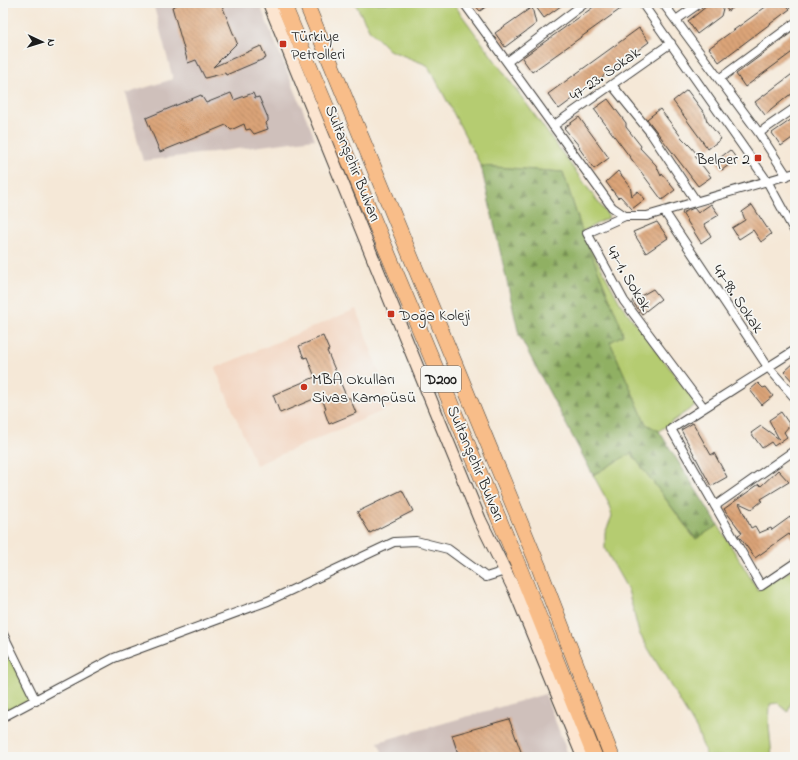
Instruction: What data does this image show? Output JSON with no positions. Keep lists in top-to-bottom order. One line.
{"streets":{"highway":["Sultanşehir Bulvarı","D200"],"street":["47-23. Sokak","47-1. Sokak","47-98. Sokak"]},"places":{"transit":["Türkiye Petrolleri","Belper 2","Doğa Koleji"],"other":["MBA Okulları Sivas Kampüsü"]},"north":"right"}
